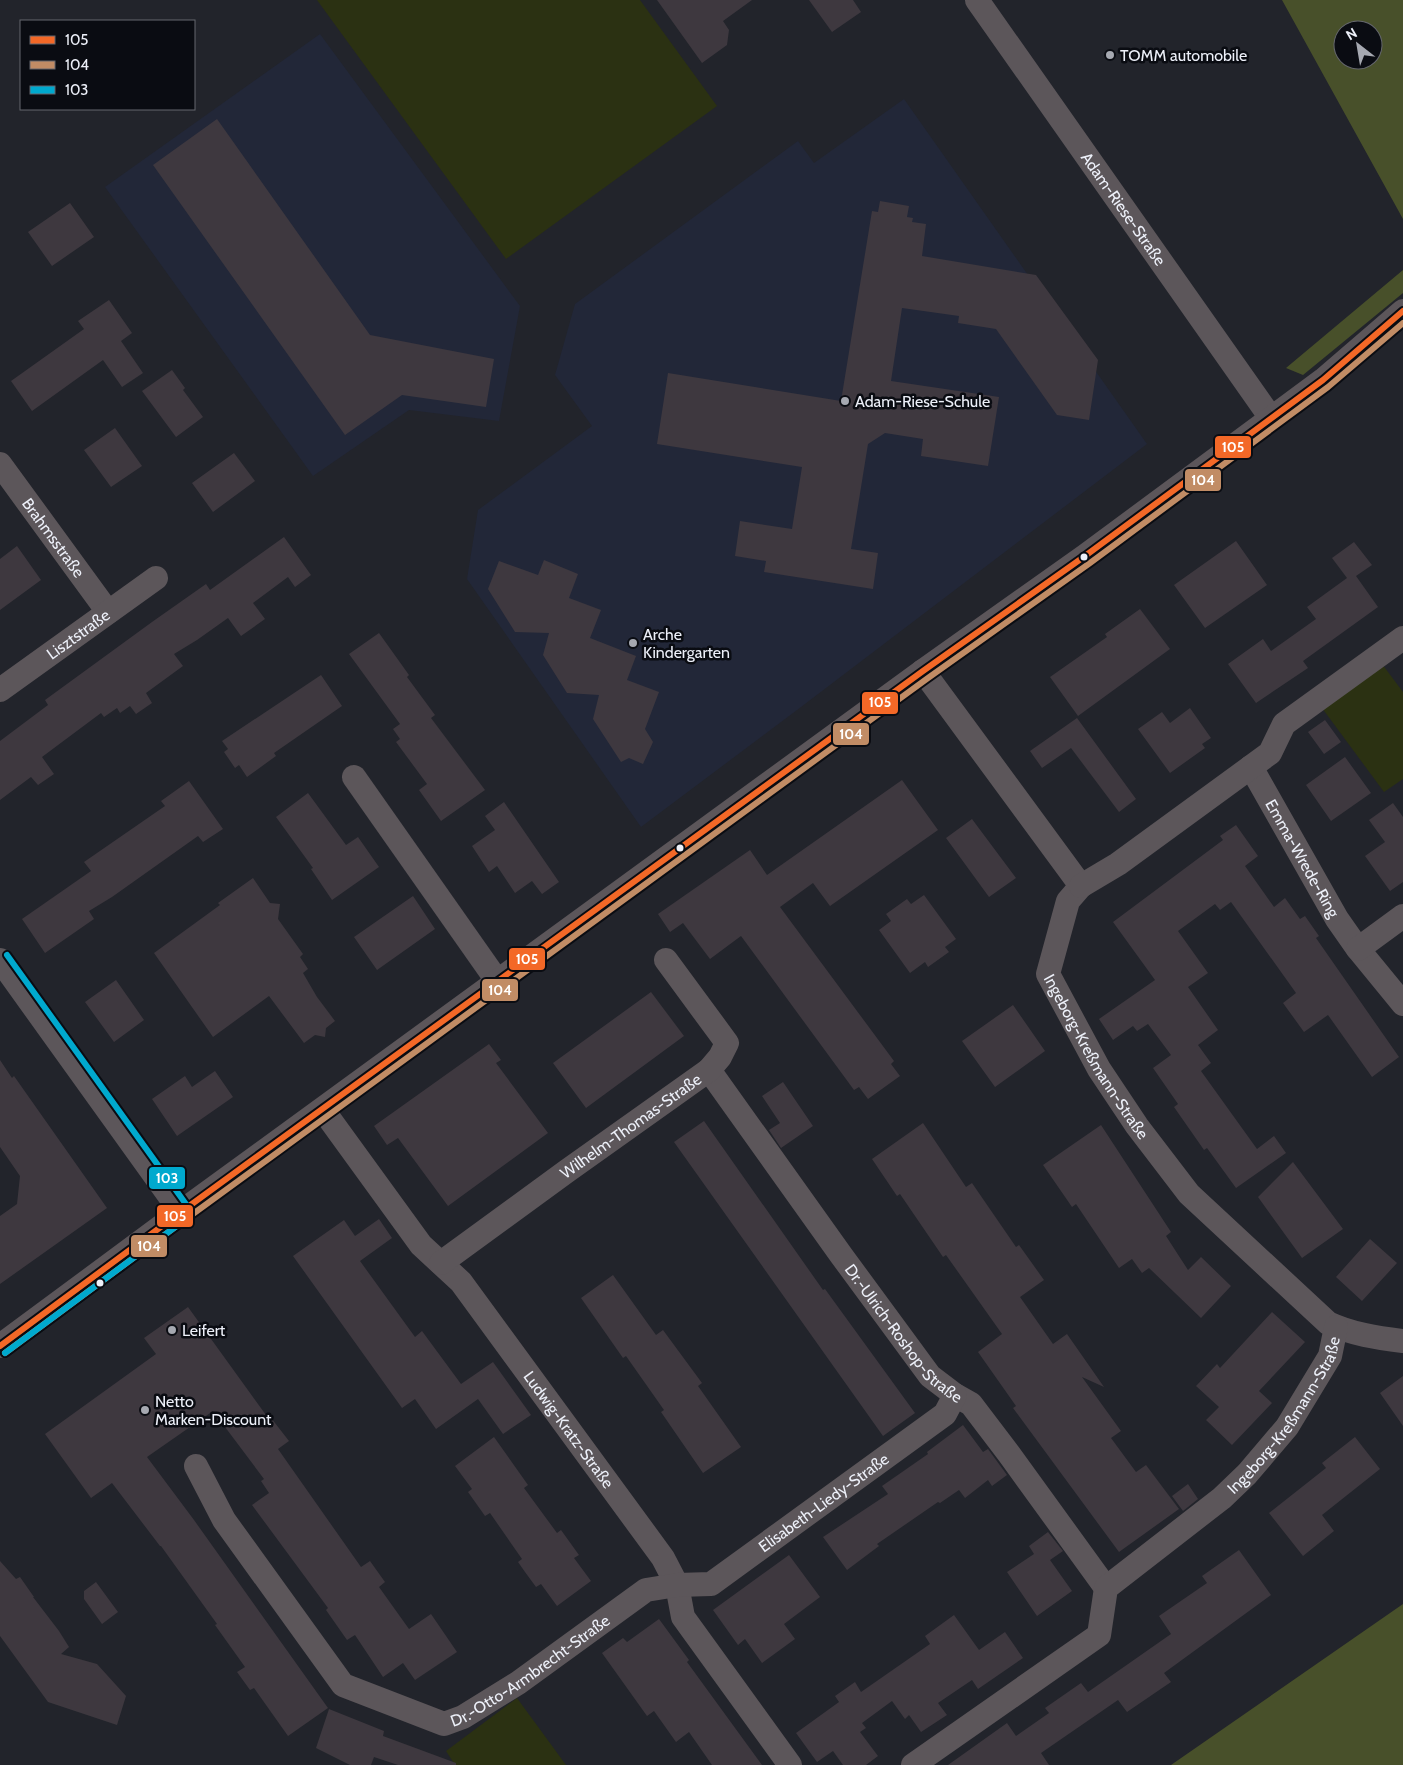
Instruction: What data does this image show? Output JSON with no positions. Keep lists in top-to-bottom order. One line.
{"streets":{"street":["Adam-Riese-Straße","Brahmsstraße","Lisztstraße","Emma-Wrede-Ring","Ingeborg-Kreßmann-Straße","Wilhelm-Thomas-Straße","Dr.-Ulrich-Roshop-Straße","Ludwig-Kratz-Straße","Elisabeth-Liedy-Straße","Dr.-Otto-Armbrecht-Straße"]},"crossings":[["Brahmsstraße","Lisztstraße"],["Ingeborg-Kreßmann-Straße","Dr.-Ulrich-Roshop-Straße"],["Wilhelm-Thomas-Straße","Dr.-Ulrich-Roshop-Straße"],["Wilhelm-Thomas-Straße","Ludwig-Kratz-Straße"],["Dr.-Ulrich-Roshop-Straße","Elisabeth-Liedy-Straße"],["Ludwig-Kratz-Straße","Elisabeth-Liedy-Straße"],["Ludwig-Kratz-Straße","Dr.-Otto-Armbrecht-Straße"],["Elisabeth-Liedy-Straße","Dr.-Otto-Armbrecht-Straße"]],"places":["TOMM automobile","Adam-Riese-Schule","Arche Kindergarten","Leifert","Netto Marken-Discount"],"lines":["transit line 105","transit line 104","transit line 103"],"legend":["105","104","103"],"north":"top left"}
